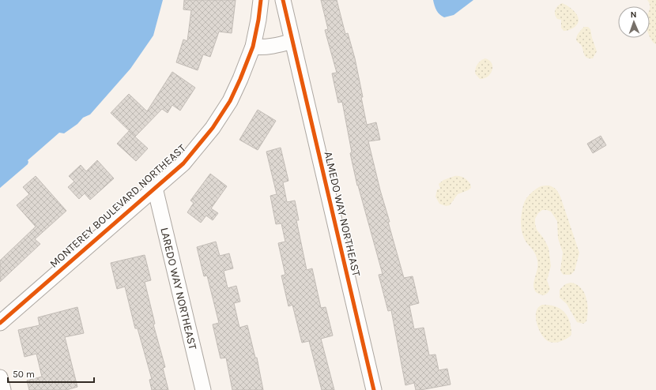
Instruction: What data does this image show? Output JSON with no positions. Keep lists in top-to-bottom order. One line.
{"streets":{"street":["MONTEREY BOULEVARD NORTHEAST","ALMEDO WAY NORTHEAST","LAREDO WAY NORTHEAST"]},"crossings":[["MONTEREY BOULEVARD NORTHEAST","LAREDO WAY NORTHEAST"]],"scale_bar":"50 m","north":"top"}
